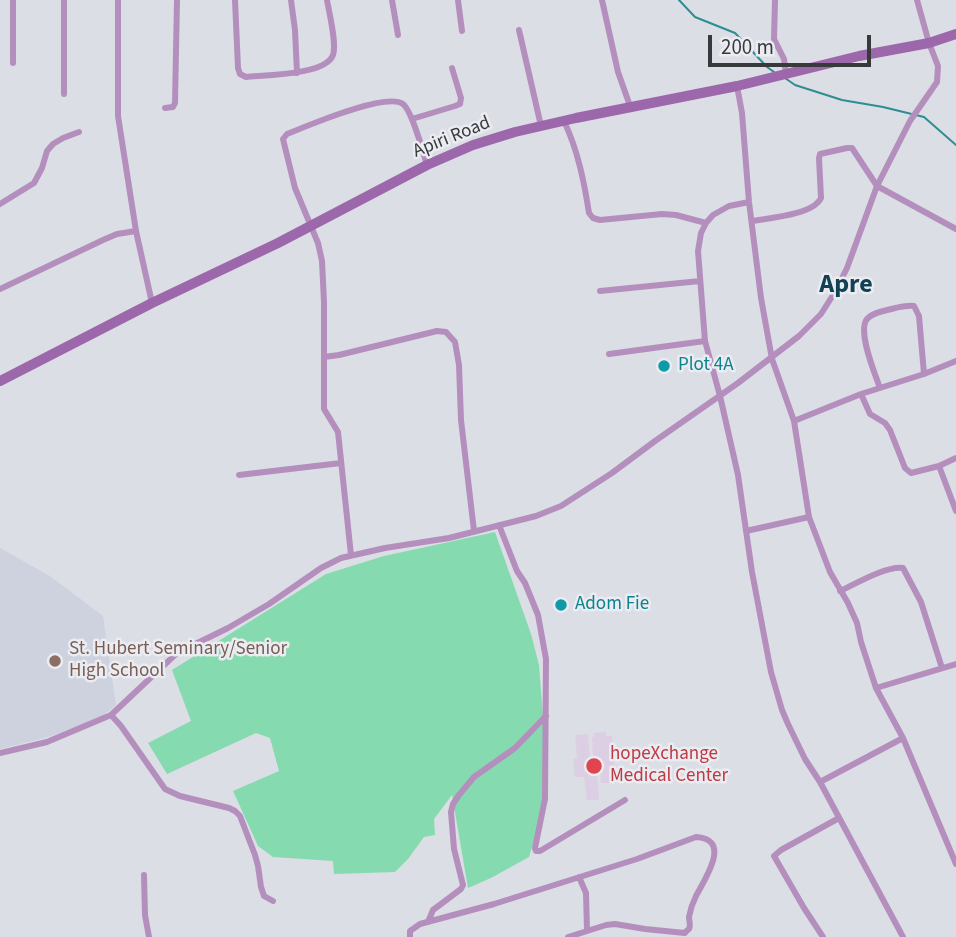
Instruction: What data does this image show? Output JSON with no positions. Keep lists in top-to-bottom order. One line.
{"streets":{"street":["Apiri Road"]},"districts":["Apre"],"places":["Plot 4A","Adom Fie","St. Hubert Seminary/Senior High School","hopeXchange Medical Center"],"scale_bar":"200 m"}
